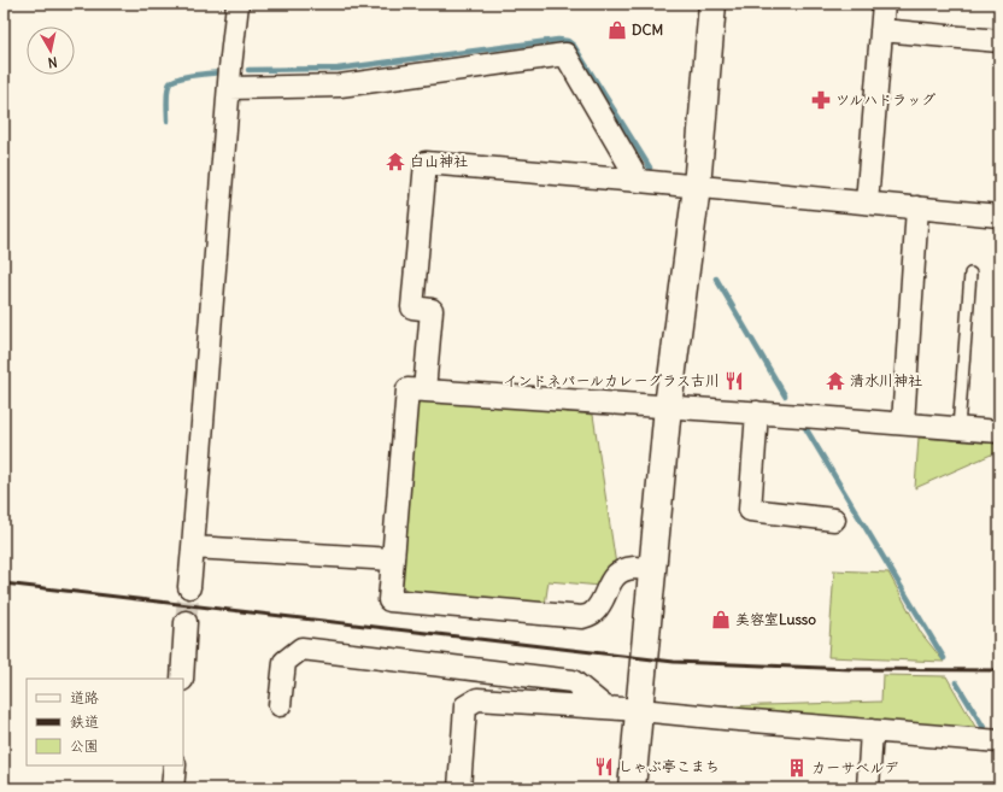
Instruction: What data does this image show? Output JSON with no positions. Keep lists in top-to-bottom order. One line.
{"places":{"shop":["DCM","美容室Lusso"],"pharmacy":["ツルハドラッグ"],"temple":["白山神社","清水川神社"],"restaurant":["インドネパールカレーグラス古川","しゃぶ亭こまち"],"building":["カーサベルデ"]},"legend":["道路","鉄道","公園"],"north":"bottom"}
